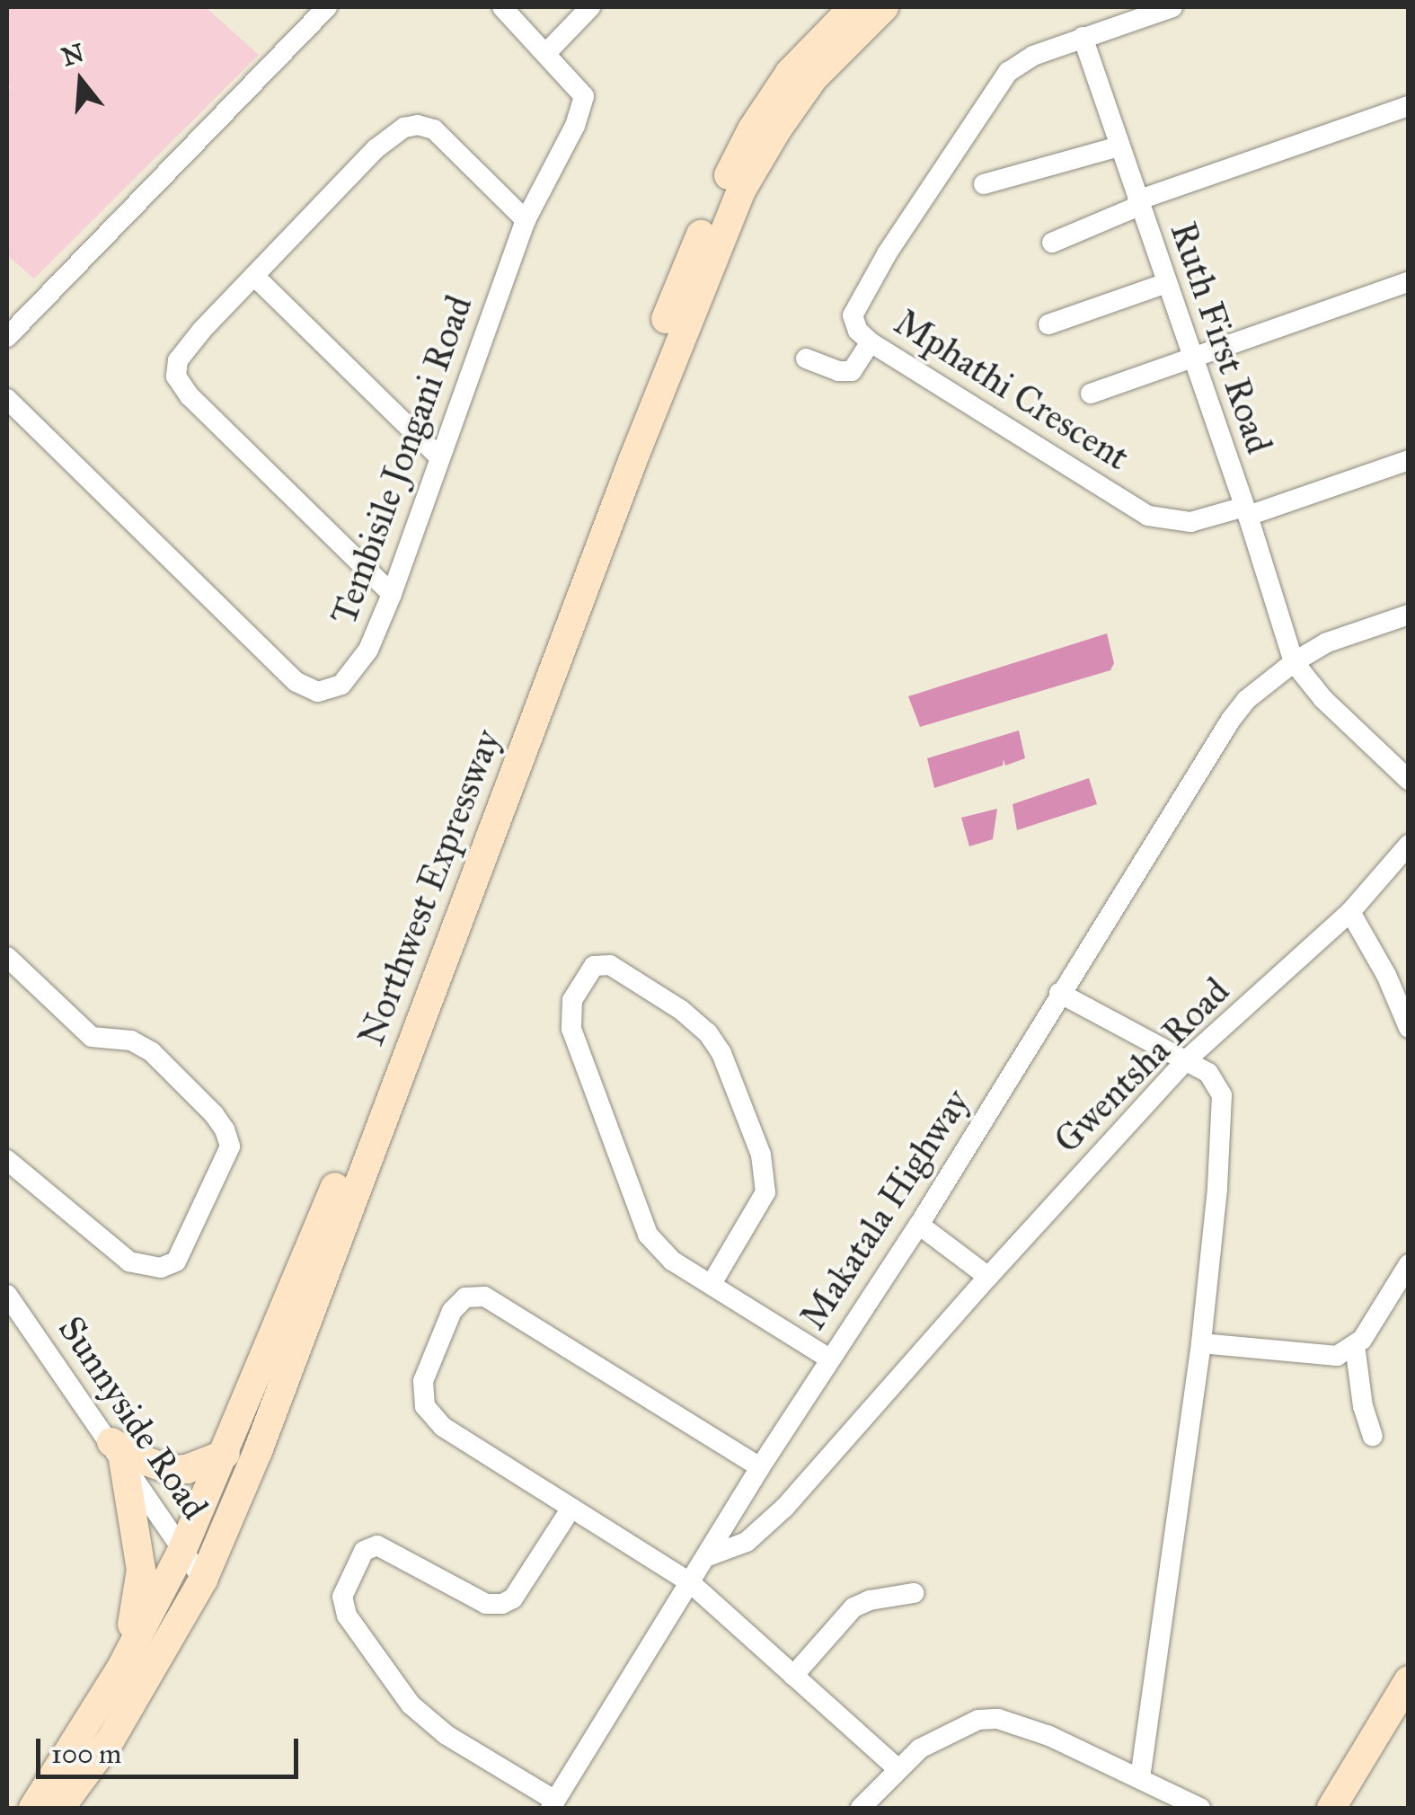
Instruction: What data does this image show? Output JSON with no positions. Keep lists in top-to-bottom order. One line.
{"streets":{"main road":["Northwest Expressway"],"street":["Ruth First Road","Mphathi Crescent","Tembisile Jongani Road","Gwentsha Road","Makatala Highway","Sunnyside Road"]},"crossings":[["Ruth First Road","Mphathi Crescent"],["Ruth First Road","Makatala Highway"],["Northwest Expressway","Sunnyside Road"],["Gwentsha Road","Makatala Highway"]],"scale_bar":"100 m","north":"top"}
